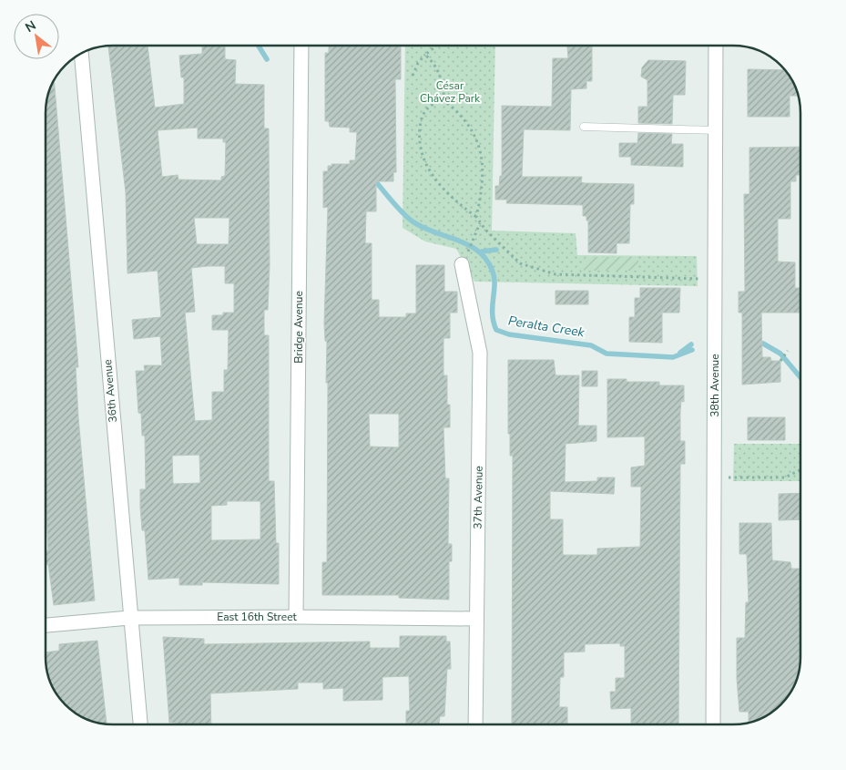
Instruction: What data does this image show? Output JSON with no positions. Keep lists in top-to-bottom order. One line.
{"streets":{"street":["Bridge Avenue","38th Avenue","36th Avenue","37th Avenue","East 16th Street"]},"crossings":[["Bridge Avenue","East 16th Street"],["36th Avenue","East 16th Street"],["37th Avenue","East 16th Street"]],"water":["Peralta Creek"],"parks":["César Chávez Park"],"north":"top left"}
